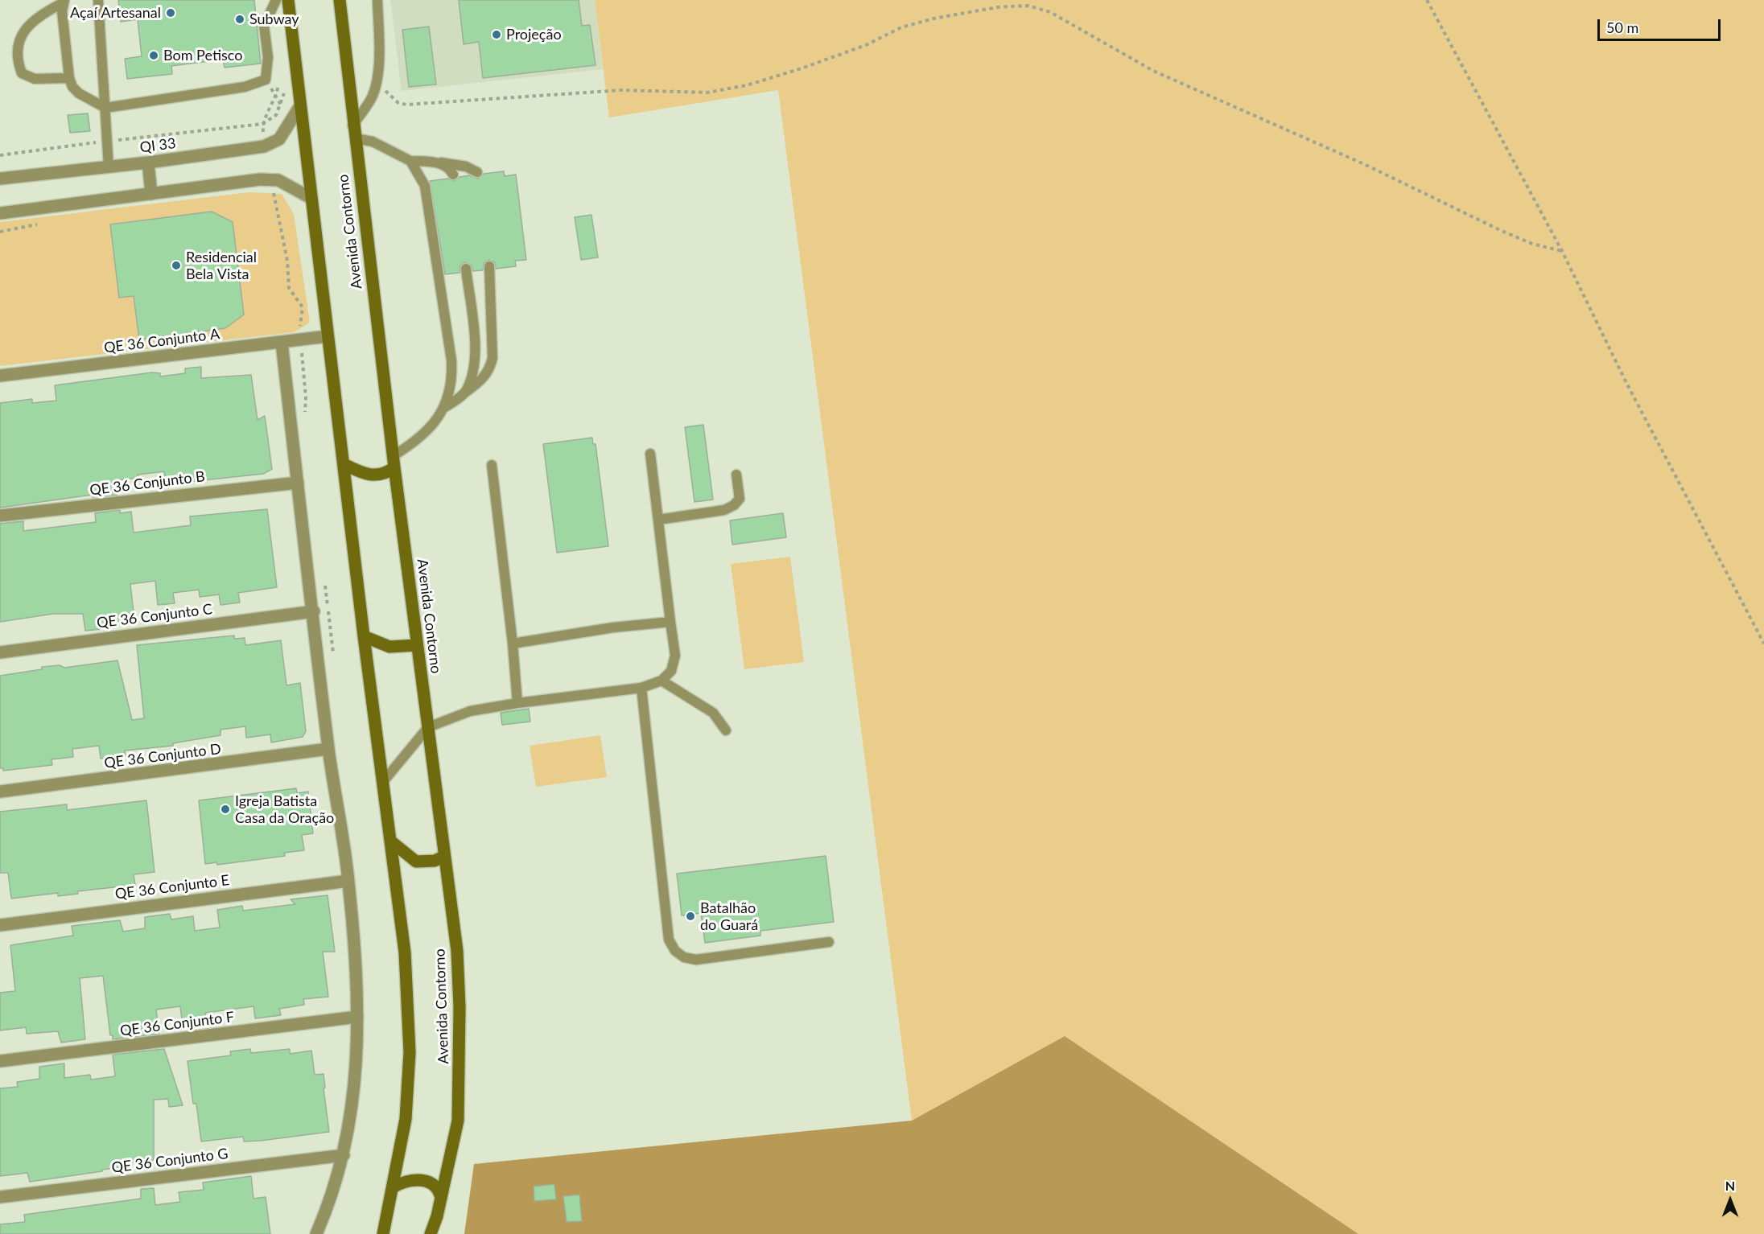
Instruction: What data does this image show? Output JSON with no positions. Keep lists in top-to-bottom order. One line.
{"streets":{"main road":["Avenida Contorno"],"street":["QI 33","QE 36 Conjunto A","QE 36 Conjunto B","QE 36 Conjunto C","QE 36 Conjunto D","QE 36 Conjunto E","QE 36 Conjunto F","QE 36 Conjunto G"]},"places":["Açaí Artesanal","Subway","Projeção","Bom Petisco","Residencial Bela Vista","Igreja Batista Casa da Oração","Batalhão do Guará"],"scale_bar":"50 m","north":"top"}
